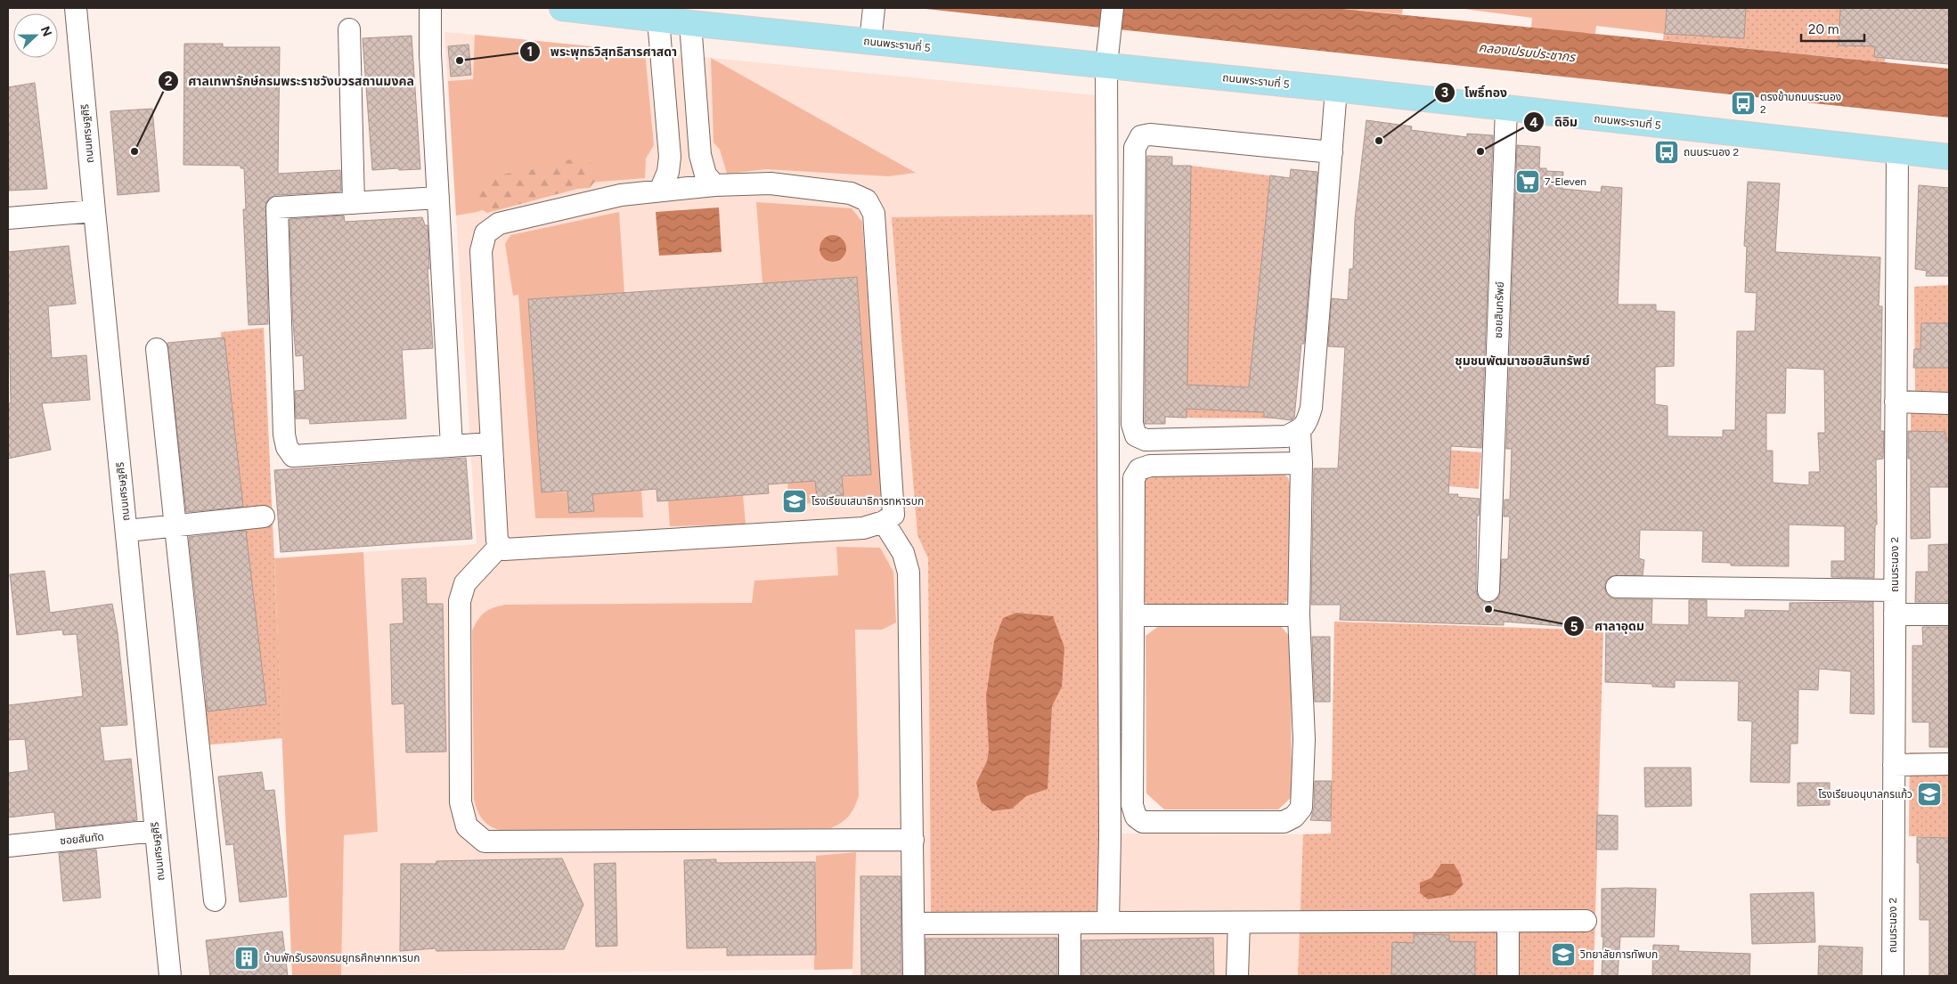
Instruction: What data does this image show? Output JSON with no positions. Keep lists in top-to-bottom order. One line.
{"streets":{"main road":["ถนนพระรามที่ 5"],"street":["ถนนเศรษฐศิริ","ซอยสินทรัพย์","ถนนระนอง 2","ซอยสันทัด"]},"crossings":[["ถนนพระรามที่ 5","ซอยสินทรัพย์"],["ถนนพระรามที่ 5","ถนนระนอง 2"],["ถนนเศรษฐศิริ","ซอยสันทัด"]],"districts":["ชุมชนพัฒนาซอยสินทรัพย์"],"water":["คลองเปรมประชากร"],"places":{"other":["พระพุทธวิสุทธิสารศาสดา","โพธิ์ทอง","ศาลเทพารักษ์กรมพระราชวังบวรสถานมงคล","ดิอิม","ศาลาอุดม"],"bus stop":["ตรงข้ามถนนระนอง 2","ถนนระนอง 2"],"supermarket":["7-Eleven"],"school or university":["โรงเรียนเสนาธิการทหารบก","โรงเรียนอนุบาลกรแก้ว","วิทยาลัยการทัพบก"],"building":["บ้านพักรับรองกรมยุทธศึกษาทหารบก"]},"scale_bar":"20 m","north":"right"}
